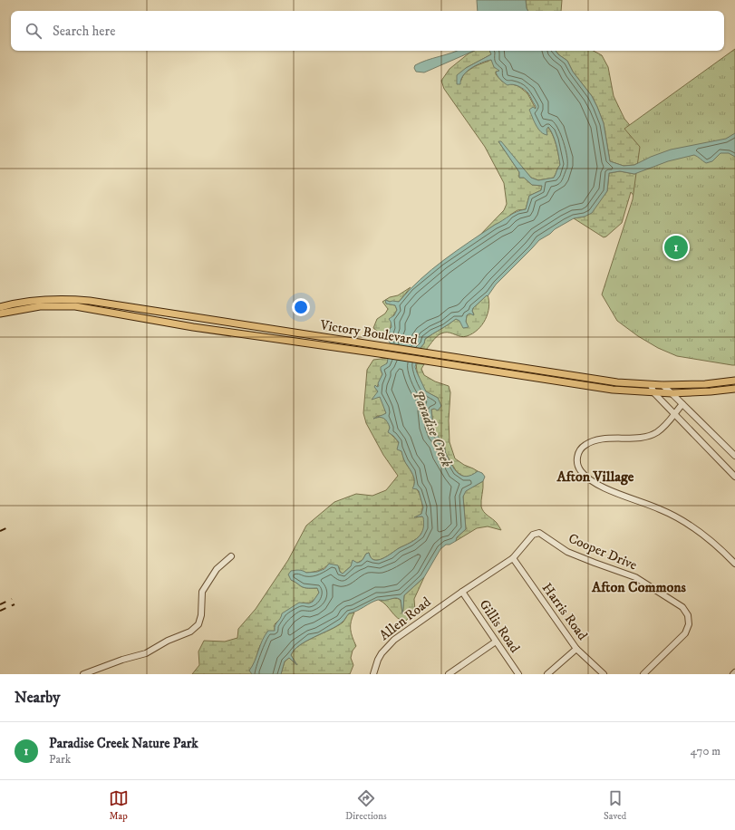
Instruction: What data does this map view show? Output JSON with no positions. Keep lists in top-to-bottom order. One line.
{"streets":{"main road":["Victory Boulevard"],"street":["Cooper Drive","Harris Road","Allen Road","Gillis Road"]},"crossings":[["Cooper Drive","Harris Road"],["Cooper Drive","Allen Road"],["Harris Road","Allen Road"],["Allen Road","Gillis Road"]],"districts":["Afton Village","Afton Commons"],"water":["Paradise Creek"],"page":{"search":"Search here","pins":"1","heading":"Nearby","list":[{"mark":"1","name":"Paradise Creek Nature Park","note":"Park","value":"470 m"}],"nav":["Map","Directions","Saved"]}}
